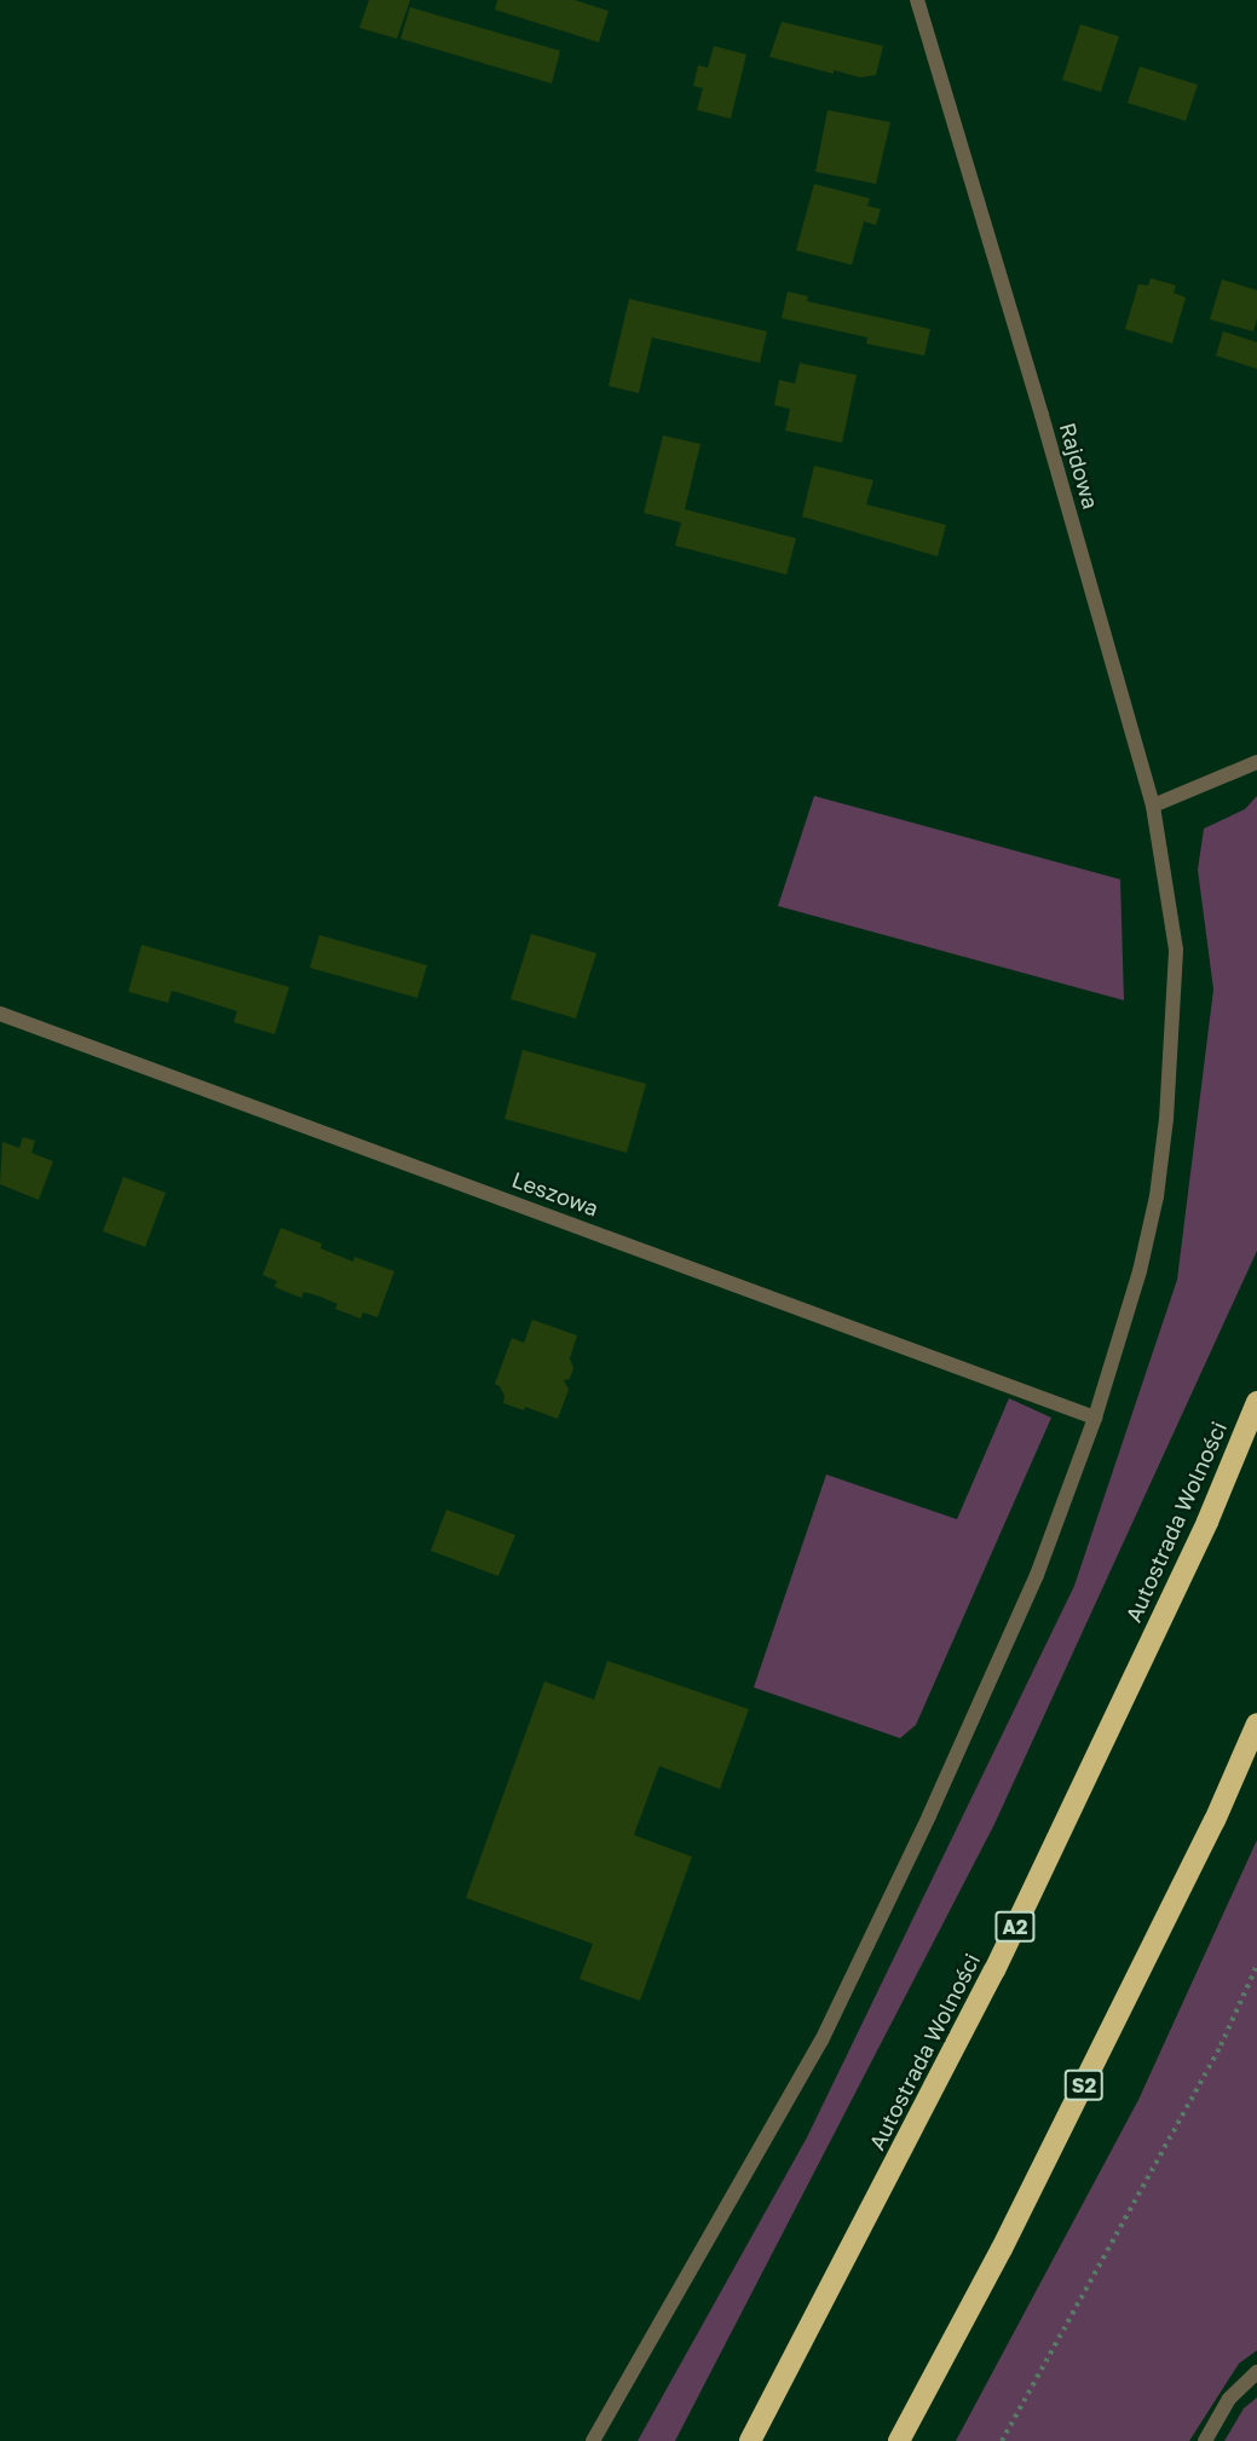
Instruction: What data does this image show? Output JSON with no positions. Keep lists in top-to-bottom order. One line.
{"streets":{"highway":["Autostrada Wolności","A2","S2"],"street":["Rajdowa","Leszowa"]},"crossings":[["Rajdowa","Leszowa"]]}
